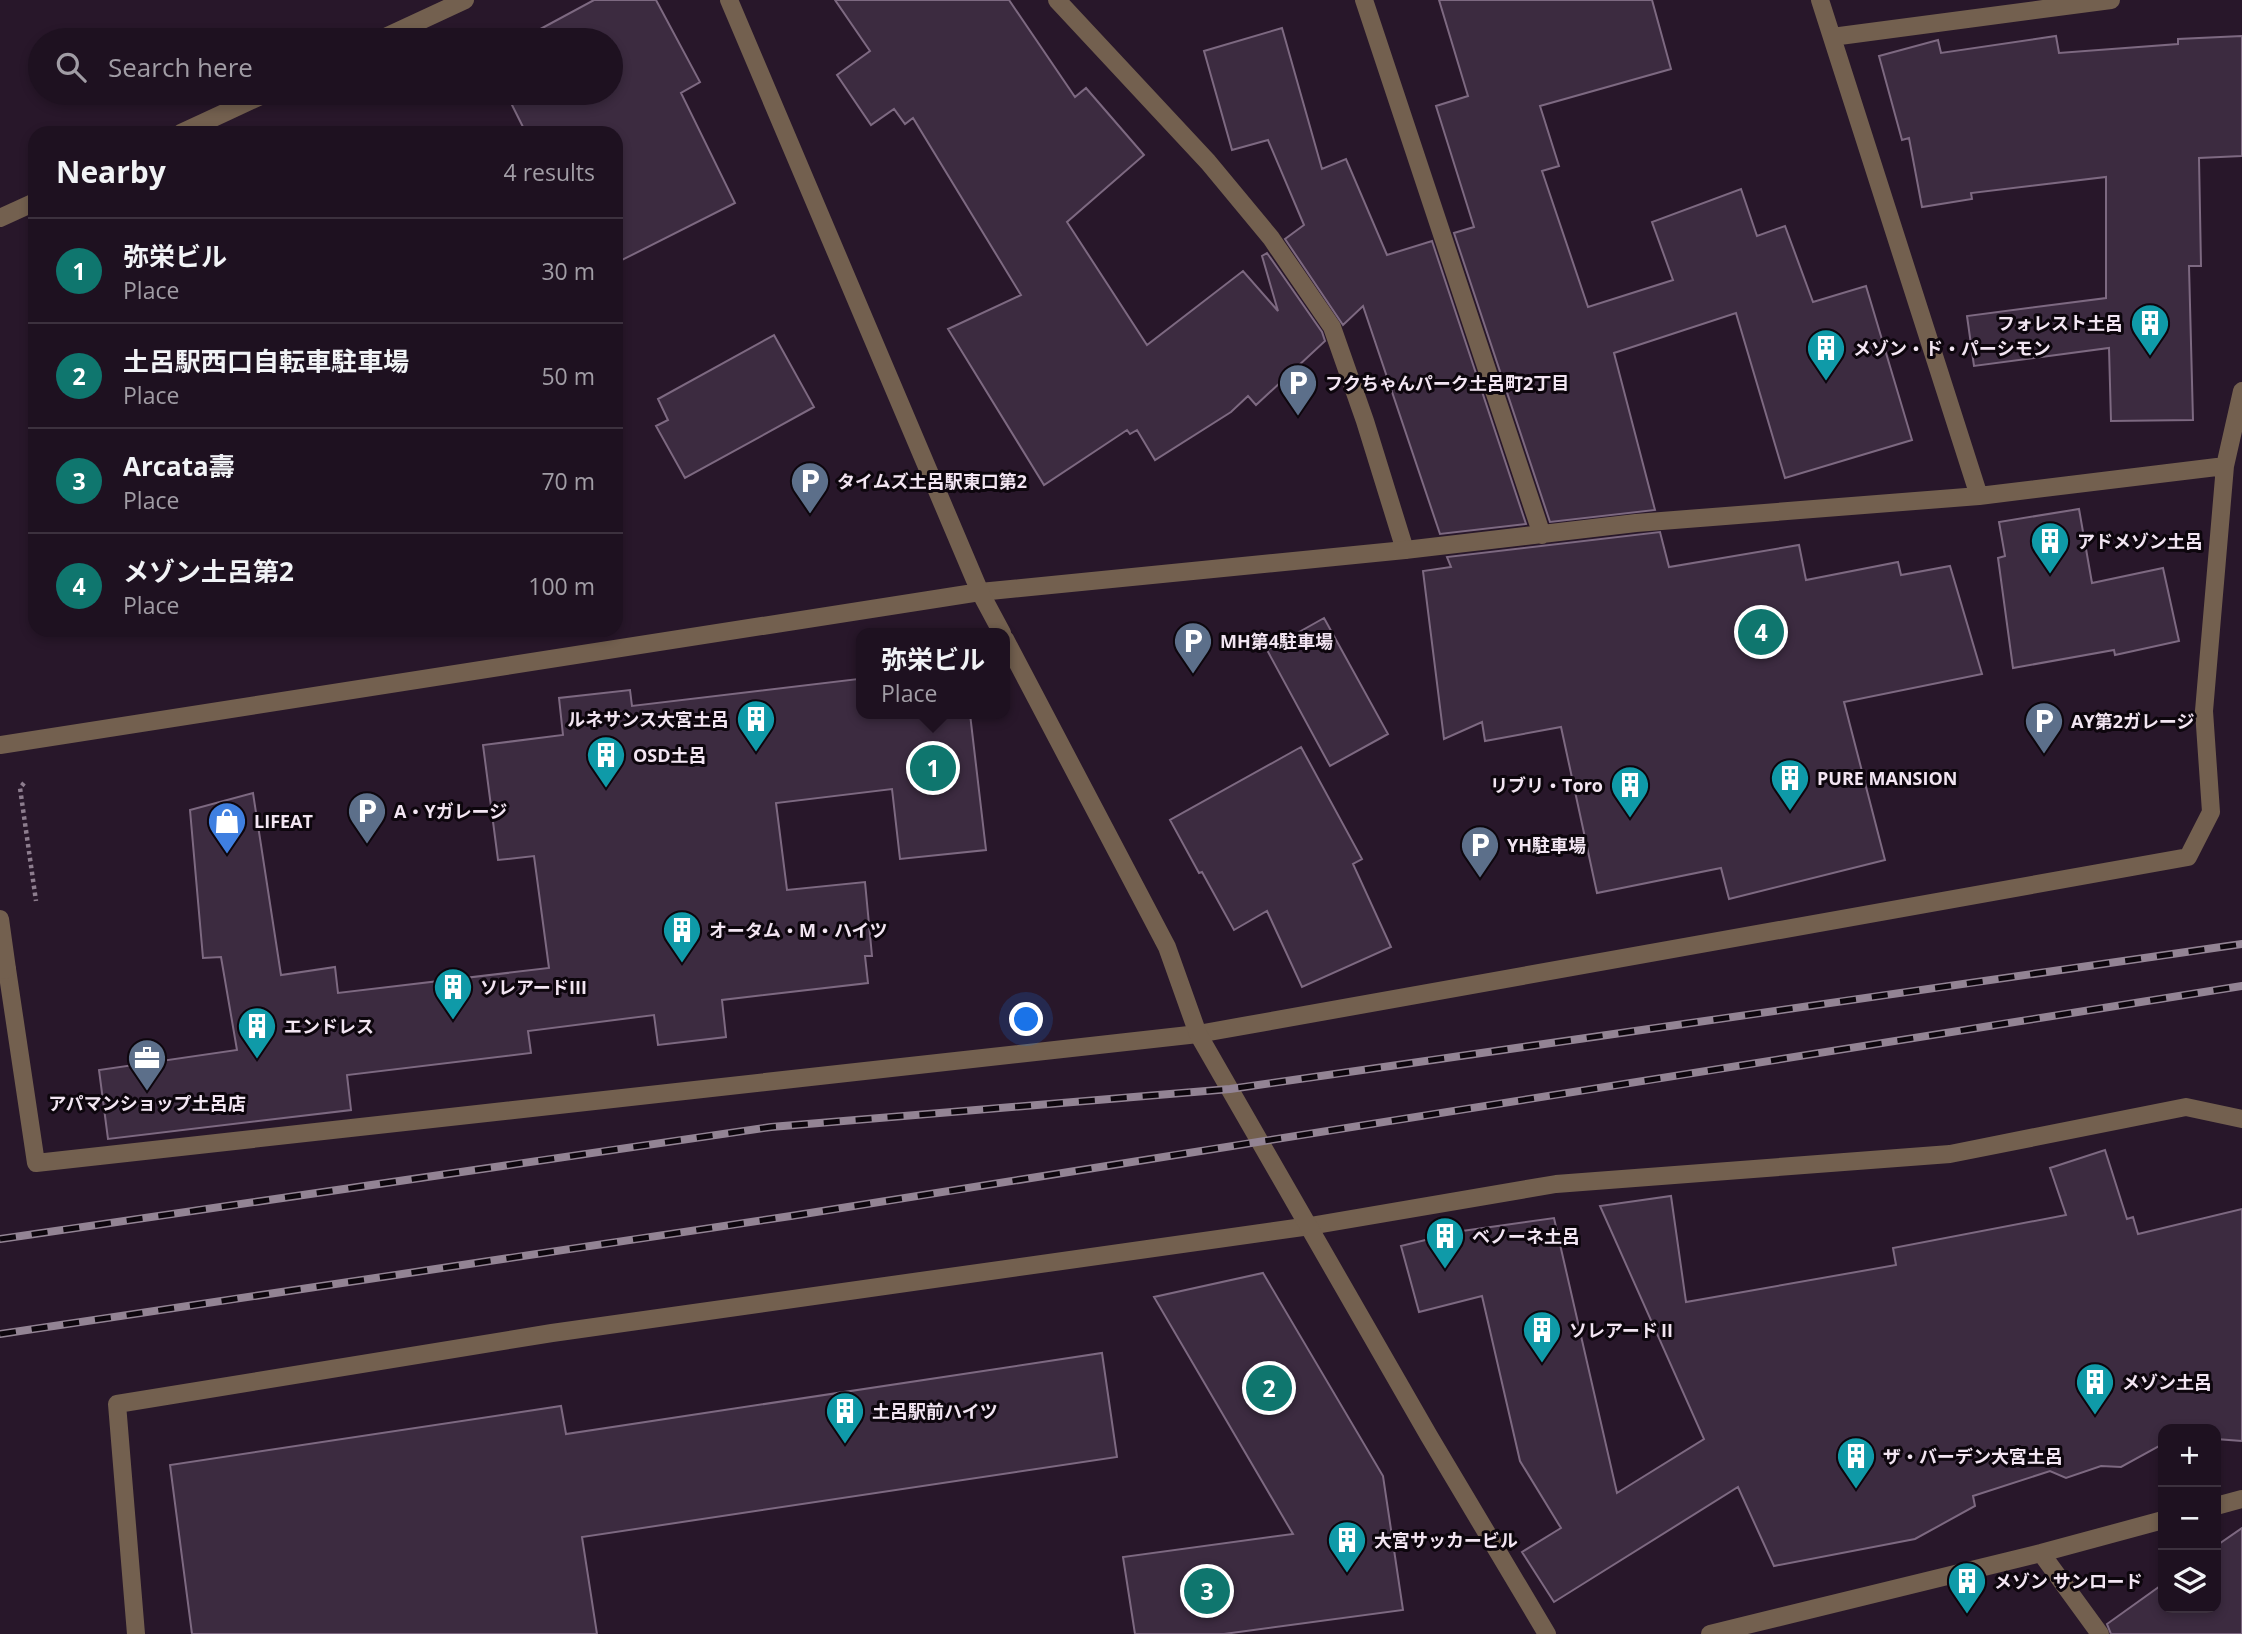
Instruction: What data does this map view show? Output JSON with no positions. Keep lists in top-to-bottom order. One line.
{"places":{"building":["フォレスト土呂","メゾン・ド・パーシモン","アドメゾン土呂","ルネサンス大宮土呂","OSD土呂","PURE MANSION","リブリ・Toro","オータム・M・ハイツ","ソレアードⅢ","エンドレス","ベノーネ土呂","ソレアードⅡ","メゾン土呂","土呂駅前ハイツ","ザ・バーデン大宮土呂","大宮サッカービル","メゾン サンロード"],"parking":["フクちゃんパーク土呂町2丁目","タイムズ土呂駅東口第2","MH第4駐車場","AY第2ガレージ","A・Yガレージ","YH駐車場"],"shop":["LIFEAT"],"office":["アパマンショップ土呂店"]},"page":{"search":"Search here","heading":["Nearby","4 results"],"list":[{"mark":"1","name":"弥栄ビル","note":"Place","value":"30 m"},{"mark":"2","name":"土呂駅西口自転車駐車場","note":"Place","value":"50 m"},{"mark":"3","name":"Arcata壽","note":"Place","value":"70 m"},{"mark":"4","name":"メゾン土呂第2","note":"Place","value":"100 m"}],"pins":["4","1","2","3"],"popup":["弥栄ビル","Place"],"map_buttons":["+","−"]}}
